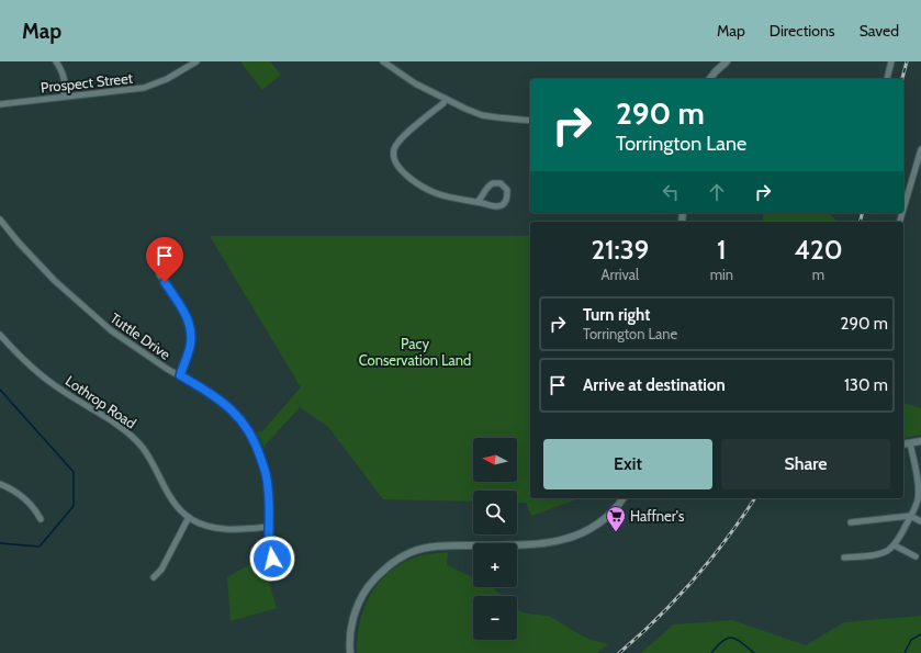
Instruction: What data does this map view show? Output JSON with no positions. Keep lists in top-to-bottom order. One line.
{"streets":{"street":["Prospect Street","Tuttle Drive","Lothrop Road"]},"crossings":[["Tuttle Drive","Lothrop Road"]],"parks":["Pacy Conservation Land"],"places":{"supermarket":["Haffner's"]},"north":"left","page":{"header":"Map","nav":["Map","Directions","Saved"],"turn":["290 m","Torrington Lane"],"eta":["21:39","Arrival","1","min","420","m"],"list":[{"name":"Turn right","note":"Torrington Lane","value":"290 m"},{"name":"Arrive at destination","value":"130 m"}],"buttons":["Exit","Share"],"map_buttons":["+","−"]}}
